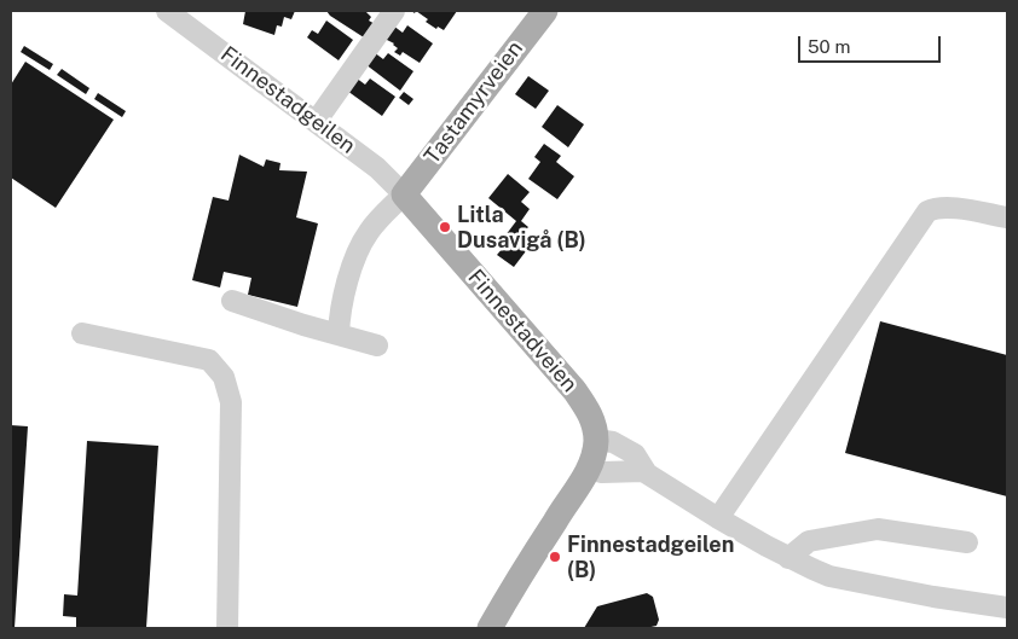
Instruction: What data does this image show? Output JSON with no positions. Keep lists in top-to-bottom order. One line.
{"streets":{"main road":["Tastamyrveien","Finnestadveien"],"street":["Finnestadgeilen"]},"crossings":[["Finnestadgeilen","Tastamyrveien"],["Finnestadgeilen","Finnestadveien"],["Tastamyrveien","Finnestadveien"]],"places":["Litla Dusavigå (B)","Finnestadgeilen (B)"],"scale_bar":"50 m"}
